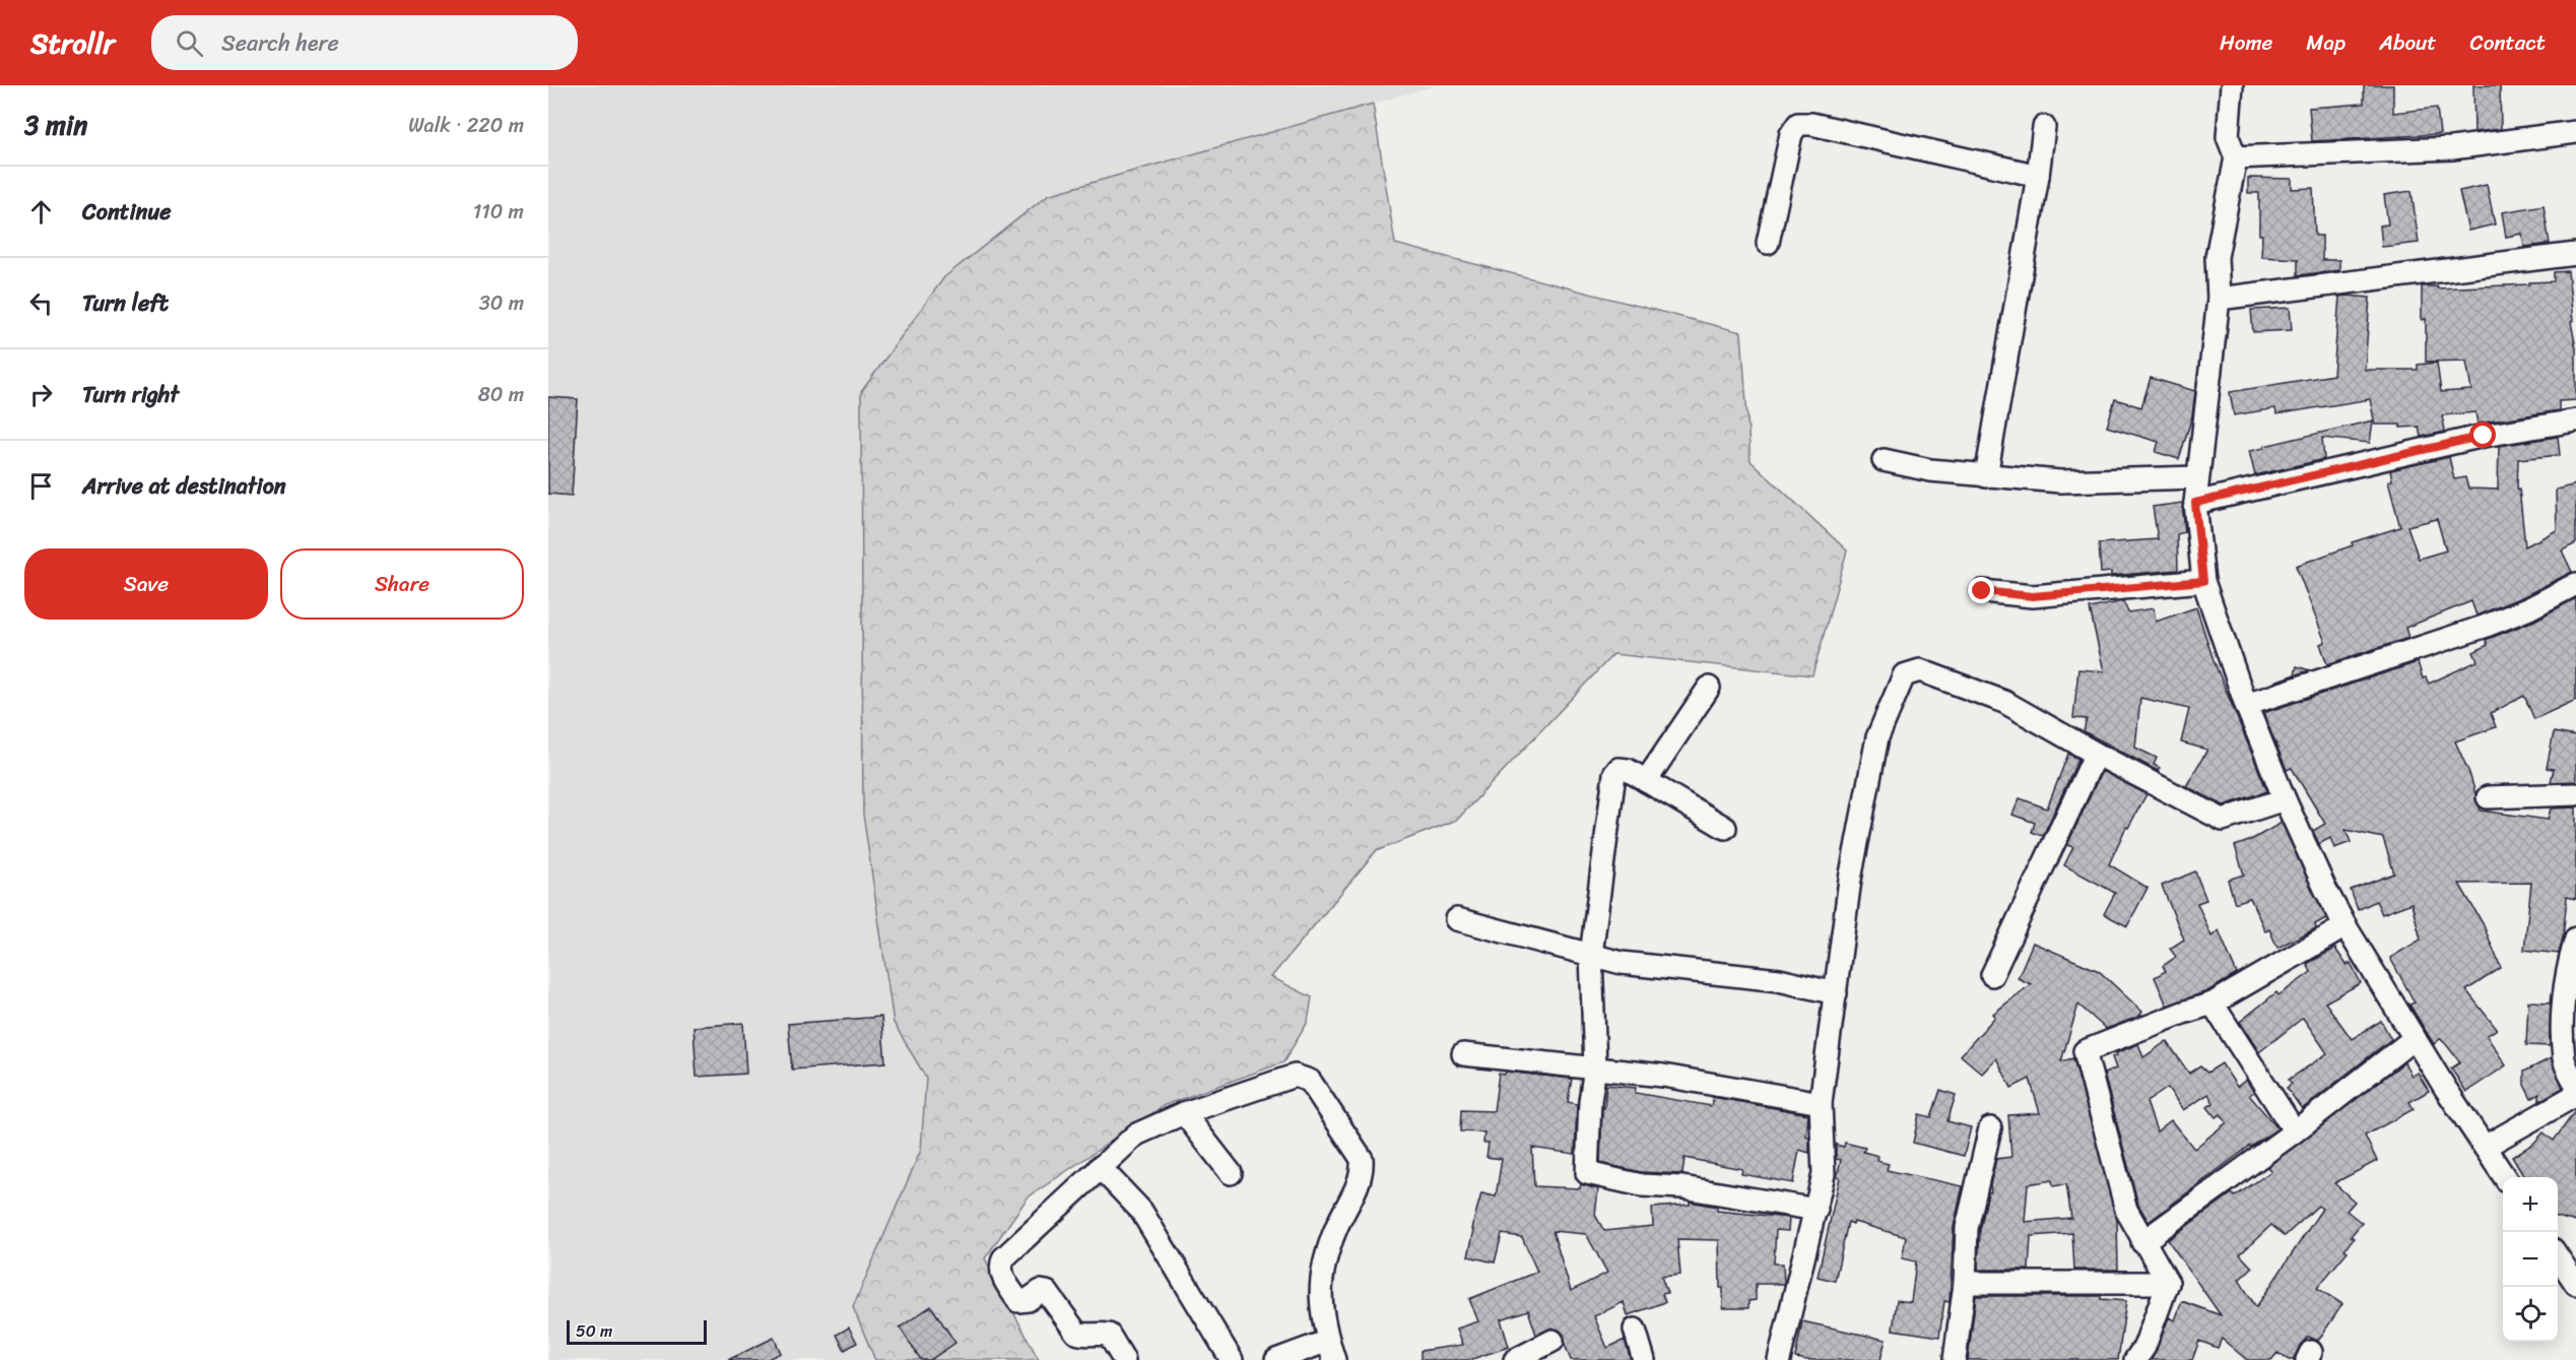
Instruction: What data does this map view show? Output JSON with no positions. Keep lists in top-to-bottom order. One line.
{"scale_bar":"50 m","page":{"header":"Strollr","search":"Search here","nav":["Home","Map","About","Contact"],"heading":["3 min","Walk · 220 m"],"list":[["Continue","110 m"],["Turn left","30 m"],["Turn right","80 m"],"Arrive at destination"],"buttons":["Save","Share"],"map_buttons":["+","−"],"scale":"50 m"}}
